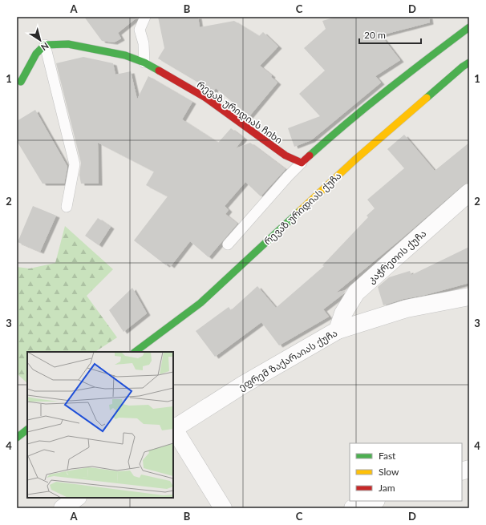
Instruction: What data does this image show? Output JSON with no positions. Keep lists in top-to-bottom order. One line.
{"streets":{"street":["რევაზ ურიდიას ჩიხი","რევაზ ურიდიას ქუჩა","კაჭრეთის ქუჩა","ეფრემ ზაქარაიას ქუჩა"]},"crossings":[["კაჭრეთის ქუჩა","ეფრემ ზაქარაიას ქუჩა"]],"legend":["Fast","Slow","Jam"],"scale_bar":"20 m","north":"bottom right","grid":{"columns":["A","B","C","D"],"rows":["1","2","3","4"]}}
